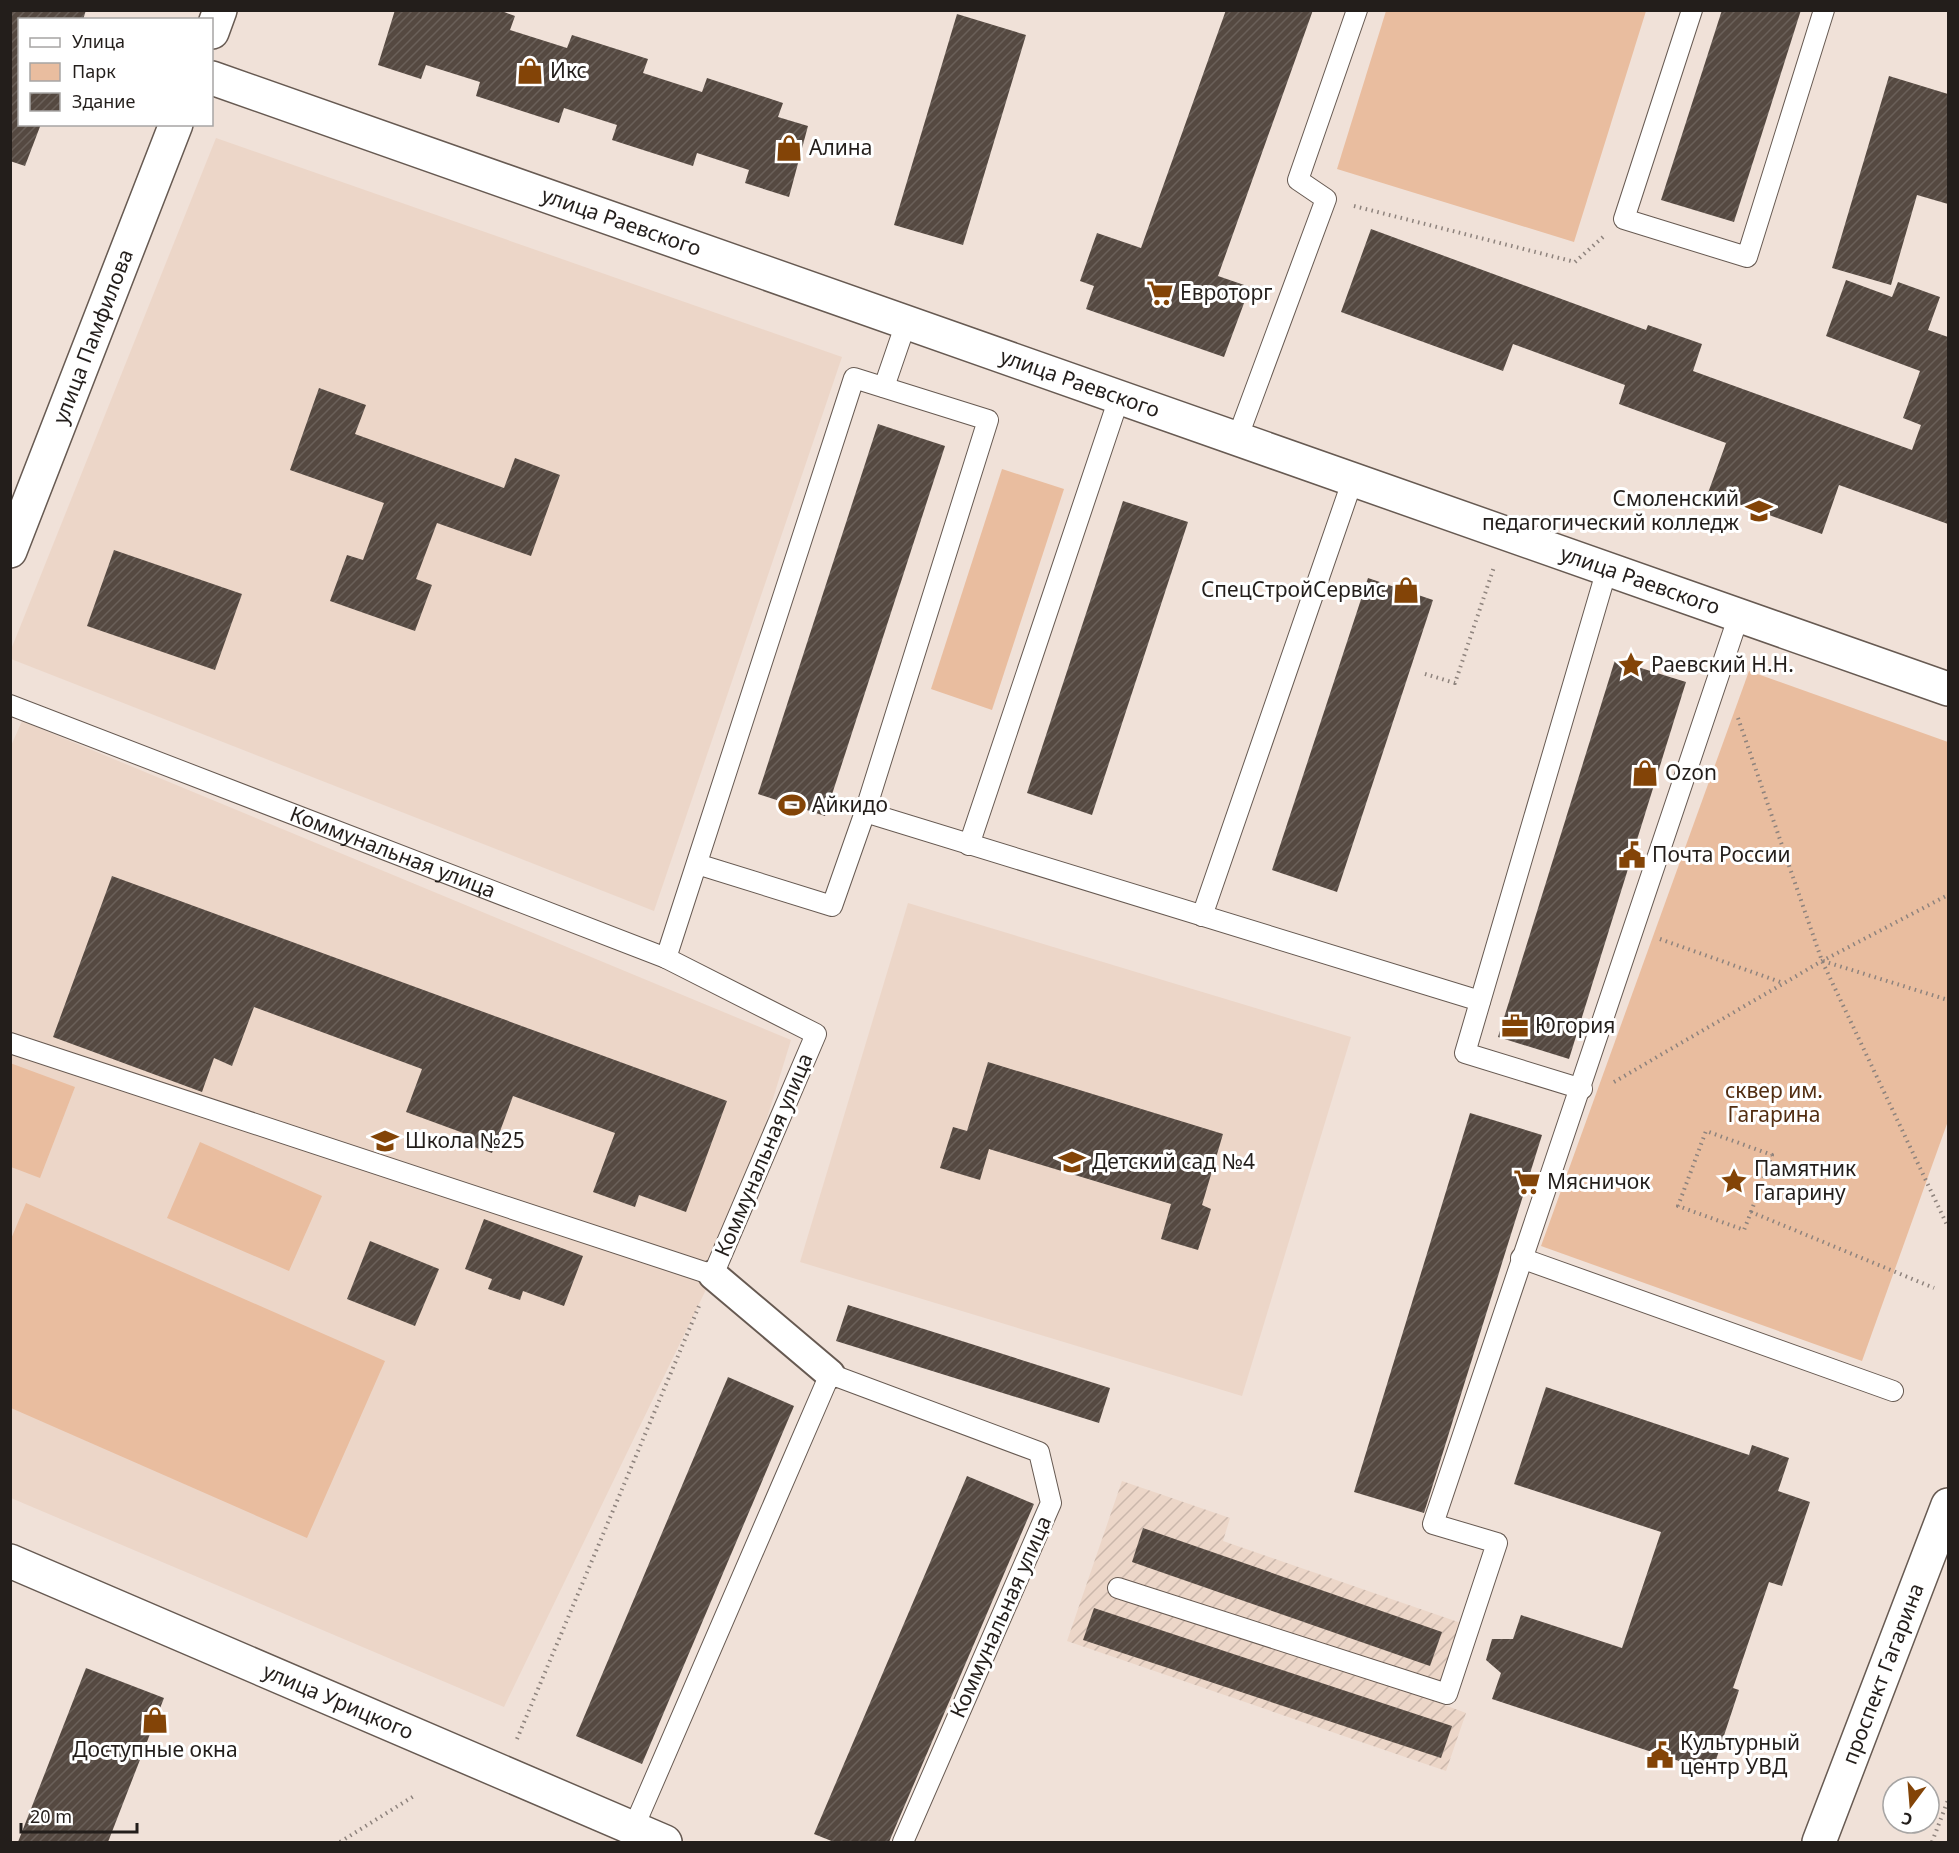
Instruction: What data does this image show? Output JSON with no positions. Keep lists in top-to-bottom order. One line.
{"streets":{"street":["улица Раевского","улица Памфилова","Коммунальная улица","проспект Гагарина","улица Урицкого"]},"parks":["сквер им. Гагарина"],"places":{"shop":["Икс","Алина","СпецСтройСервис","Ozon","Доступные окна"],"supermarket":["Евроторг","Мясничок"],"school or university":["Смоленский педагогический колледж","Школа №25","Детский сад №4"],"place":["Раевский Н.Н.","Памятник Гагарину"],"sports":["Айкидо"],"public building":["Почта России","Культурный центр УВД"],"office":["Югория"]},"legend":["Улица","Парк","Здание"],"scale_bar":"20 m","north":"bottom"}
